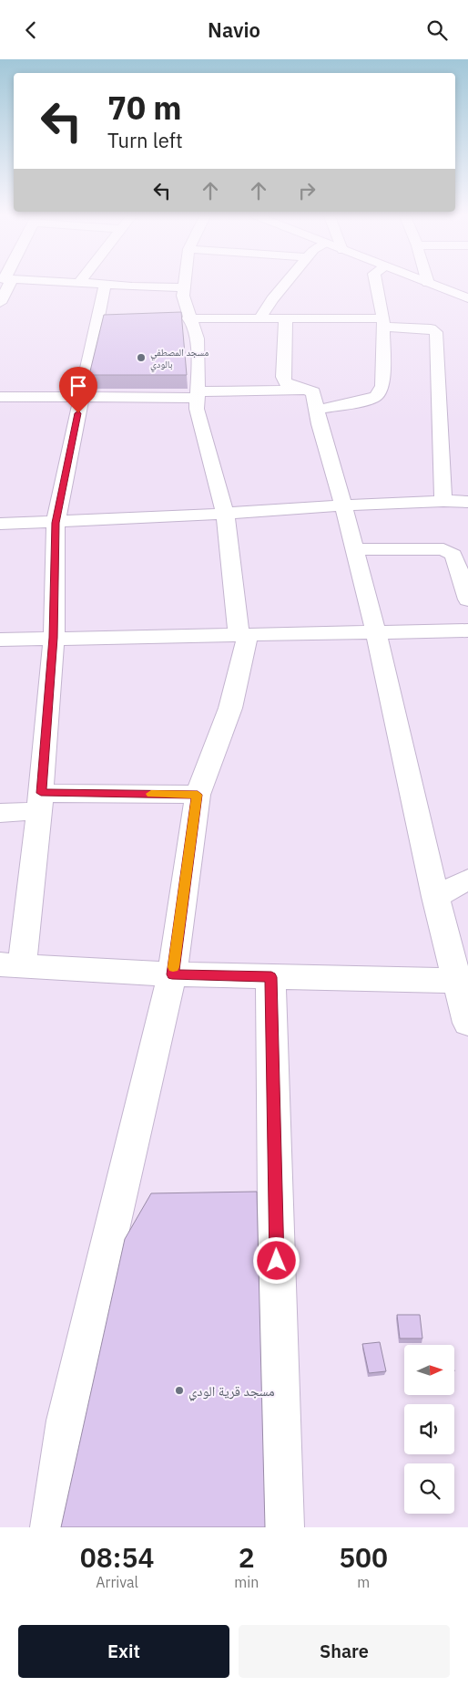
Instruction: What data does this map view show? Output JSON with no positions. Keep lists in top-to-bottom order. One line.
{"places":["مسجد المصطفي بالودي","مسجد قرية الودي"],"north":"right","page":{"header":"Navio","turn":["70 m","Turn left"],"eta":["08:54","Arrival","2","min","500","m"],"buttons":["Exit","Share"]}}
